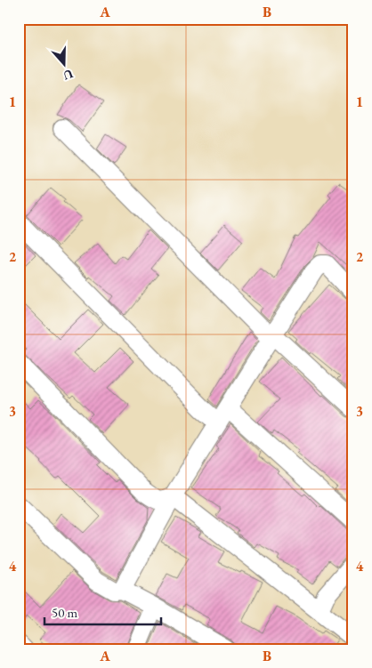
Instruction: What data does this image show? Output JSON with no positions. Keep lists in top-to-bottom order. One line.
{"scale_bar":"50 m","north":"bottom","grid":{"columns":["A","B"],"rows":["1","2","3","4"]}}
